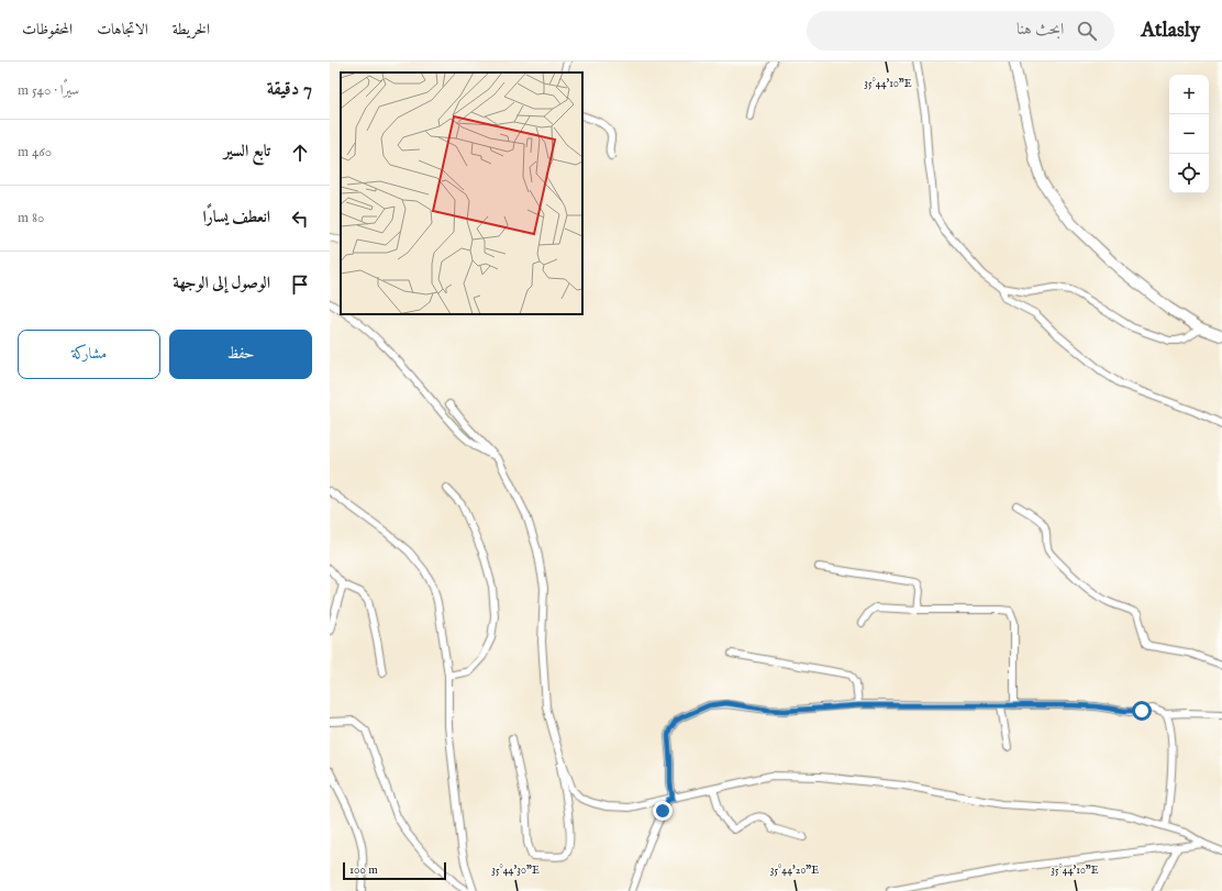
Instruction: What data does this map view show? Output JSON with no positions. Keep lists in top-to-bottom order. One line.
{"scale_bar":"100 m","page":{"header":"Atlasly","search":"ابحث هنا","nav":["الخريطة","الاتجاهات","المحفوظات"],"heading":["7 دقيقة","سيرًا · 540 m"],"map_buttons":["+","−"],"list":[["تابع السير","460 m"],["انعطف يسارًا","80 m"],"الوصول إلى الوجهة"],"buttons":["حفظ","مشاركة"],"scale":"100 m"},"coordinates":["35°44'10\"E","35°44'30\"E","35°44'20\"E"]}
